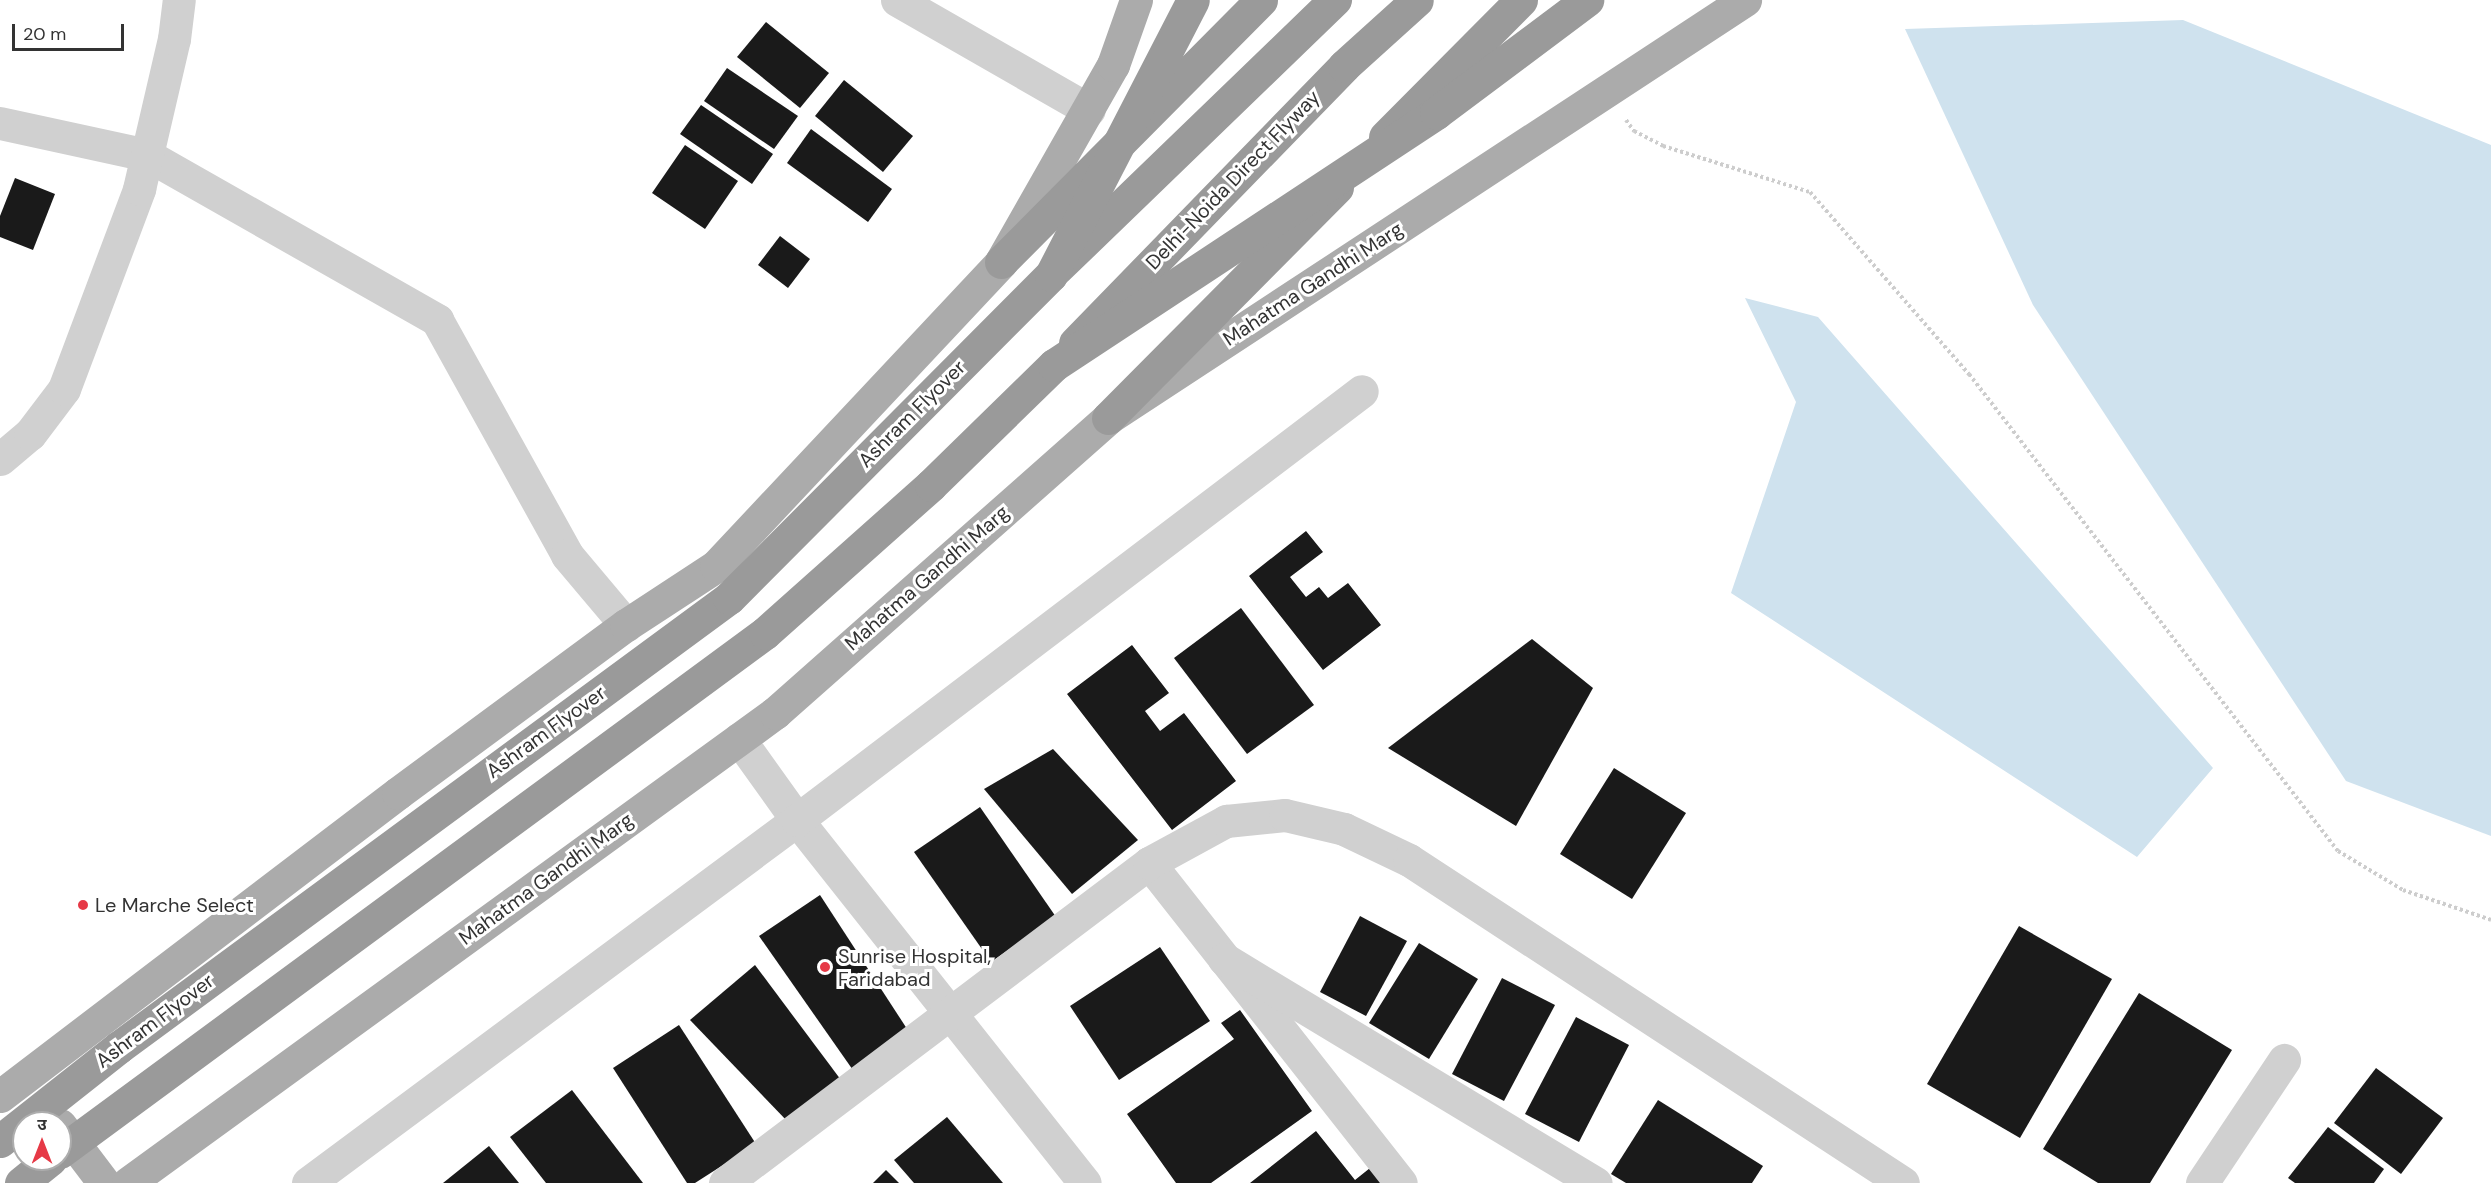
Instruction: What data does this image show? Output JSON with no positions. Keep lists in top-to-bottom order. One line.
{"streets":{"highway":["Delhi-Noida Direct Flyway","Ashram Flyover"],"main road":["Mahatma Gandhi Marg"]},"places":["Le Marche Select","Sunrise Hospital, Faridabad"],"scale_bar":"20 m","north":"top"}
